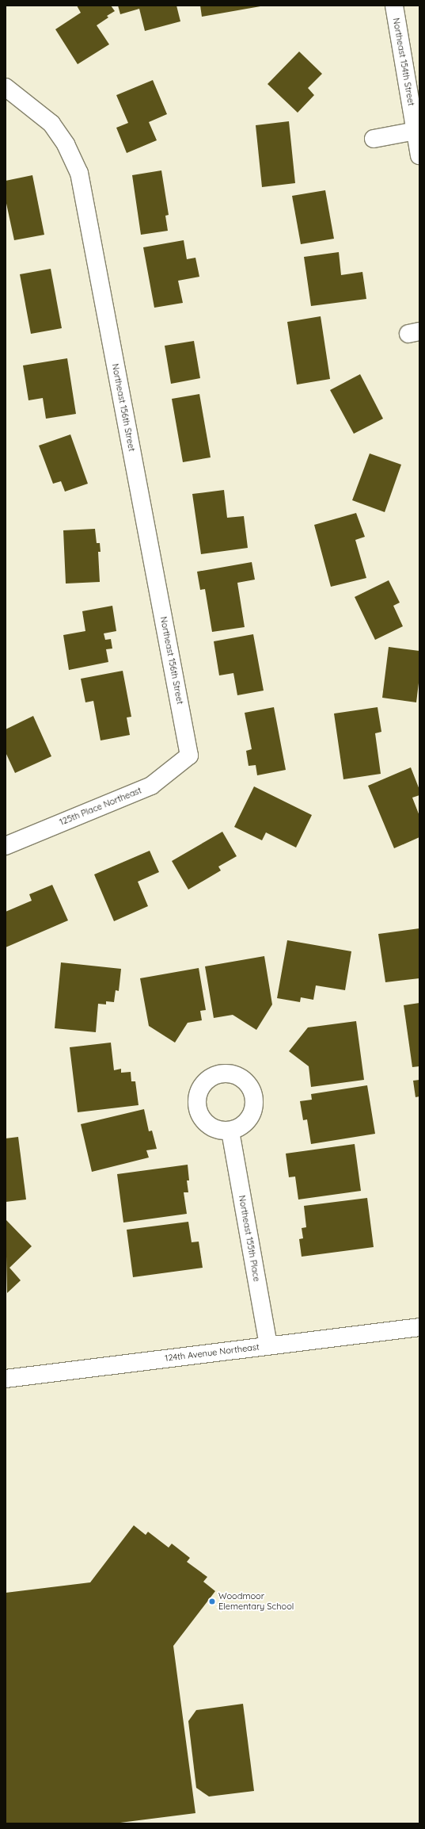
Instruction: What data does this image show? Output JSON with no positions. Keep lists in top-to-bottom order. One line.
{"streets":{"street":["Northeast 154th Street","Northeast 156th Street","125th Place Northeast","Northeast 155th Place","124th Avenue Northeast"]},"crossings":[["Northeast 156th Street","125th Place Northeast"],["Northeast 155th Place","124th Avenue Northeast"]],"places":["Woodmoor Elementary School"]}
